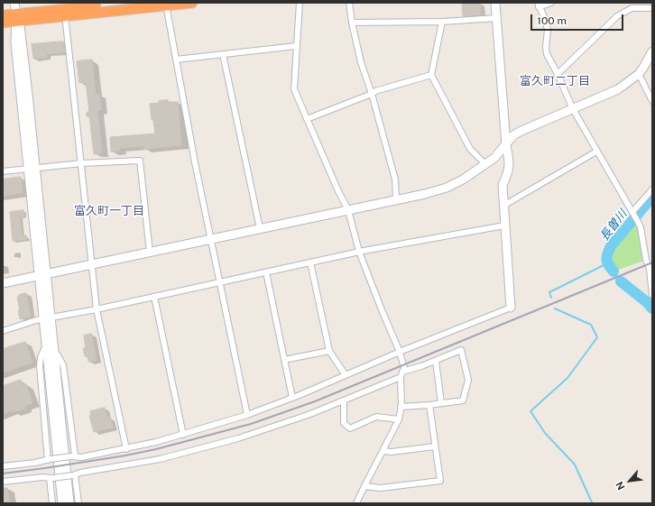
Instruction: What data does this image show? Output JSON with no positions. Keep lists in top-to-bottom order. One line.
{"districts":["富久町二丁目","富久町一丁目"],"water":["長曽川"],"scale_bar":"100 m","north":"bottom left"}
